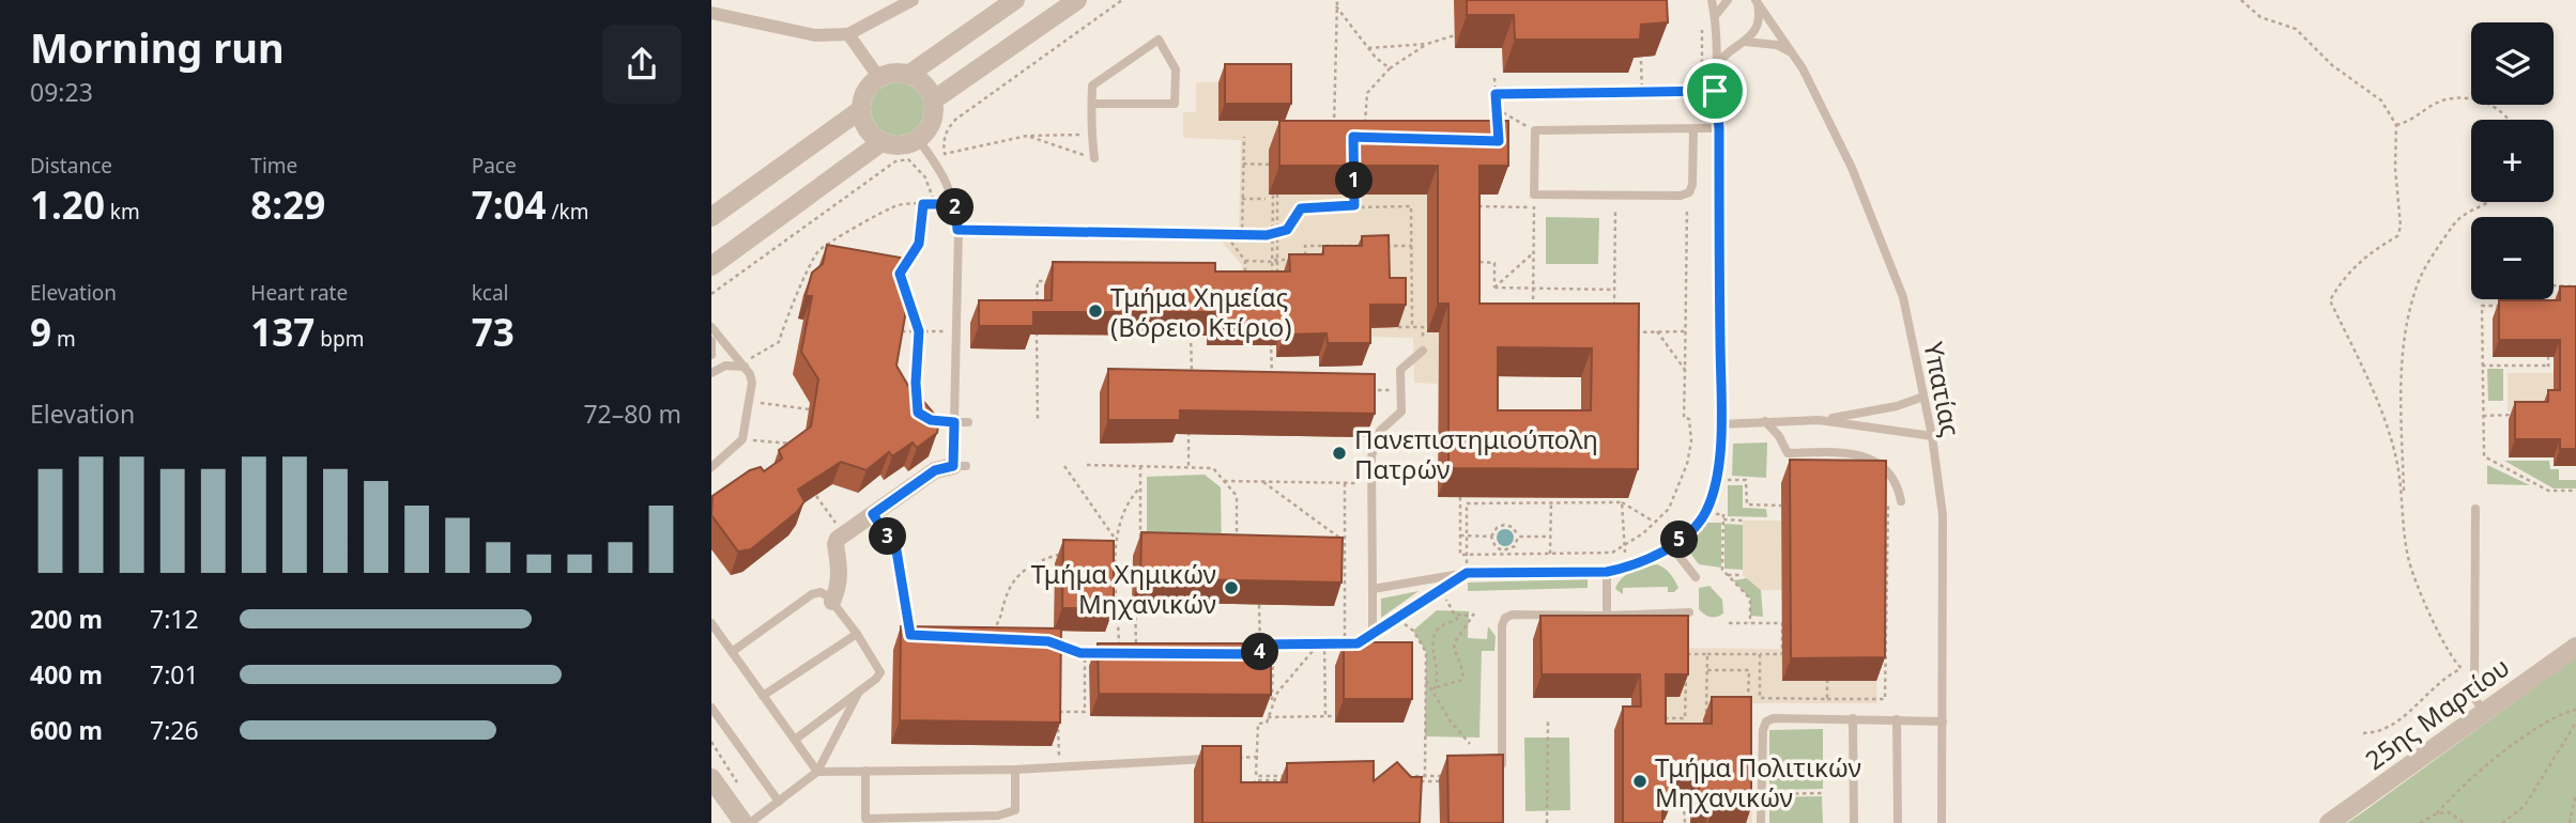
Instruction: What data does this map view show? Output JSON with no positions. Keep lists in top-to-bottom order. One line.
{"streets":{"street":["25ης Μαρτίου"],"lane":["Υπατίας"]},"places":["Τμήμα Xημείας (Βόρειο Κτίριο)","Πανεπιστημιούπολη Πατρών","Τμήμα Χημικών Μηχανικών","Τμήμα Πολιτικών Μηχανικών"],"page":{"heading":["Morning run","09:23"],"map_buttons":["+","−"],"stats":[["Distance","1.20 km"],["Time","8:29"],["Pace","7:04 /km"],["Elevation","9 m"],["Heart rate","137 bpm"],["kcal","73"]],"pins":["1","2","3","5","4"],"chart":["Elevation","72–80 m"],"list":[{"name":"200 m","note":"7:12"},{"name":"400 m","note":"7:01"},{"name":"600 m","note":"7:26"}]}}
